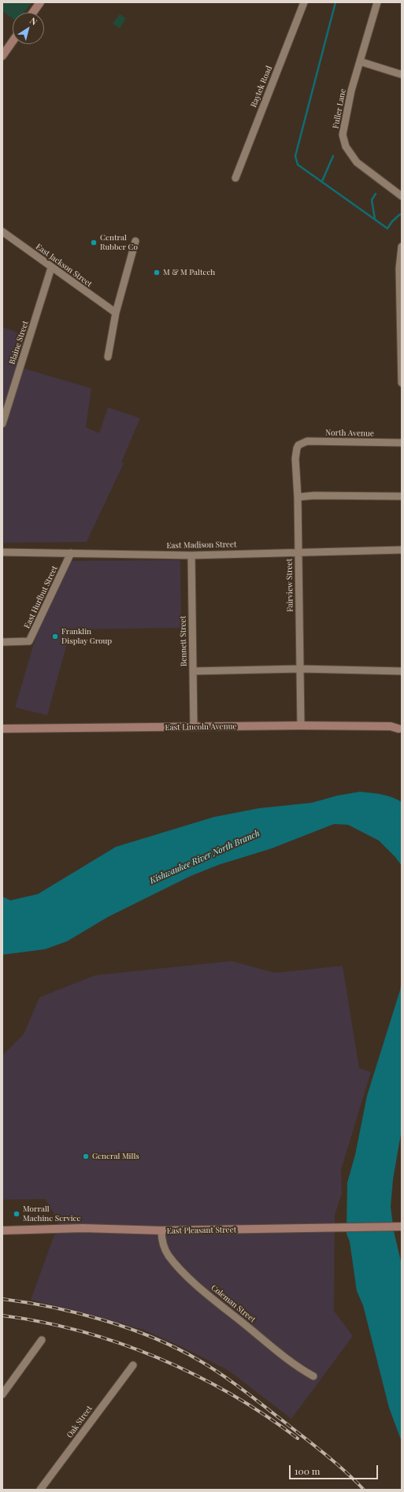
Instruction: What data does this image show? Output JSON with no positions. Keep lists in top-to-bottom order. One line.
{"streets":{"street":["Raytek Road","Fuller Lane","East Jackson Street","Blaine Street","North Avenue","East Madison Street","Fairview Street","East Hurlbut Street","Bennett Street","East Lincoln Avenue","East Pleasant Street","Coleman Street","Oak Street"]},"crossings":[["East Jackson Street","Blaine Street"],["North Avenue","Fairview Street"],["East Madison Street","Fairview Street"],["East Madison Street","East Hurlbut Street"],["East Madison Street","Bennett Street"],["Fairview Street","East Lincoln Avenue"],["Bennett Street","East Lincoln Avenue"],["East Pleasant Street","Coleman Street"]],"water":["Kishwaukee River North Branch"],"places":["Central Rubber Co","M & M Paltech","Franklin Display Group","General Mills","Morrall Machine Service"],"scale_bar":"100 m","north":"top right"}
